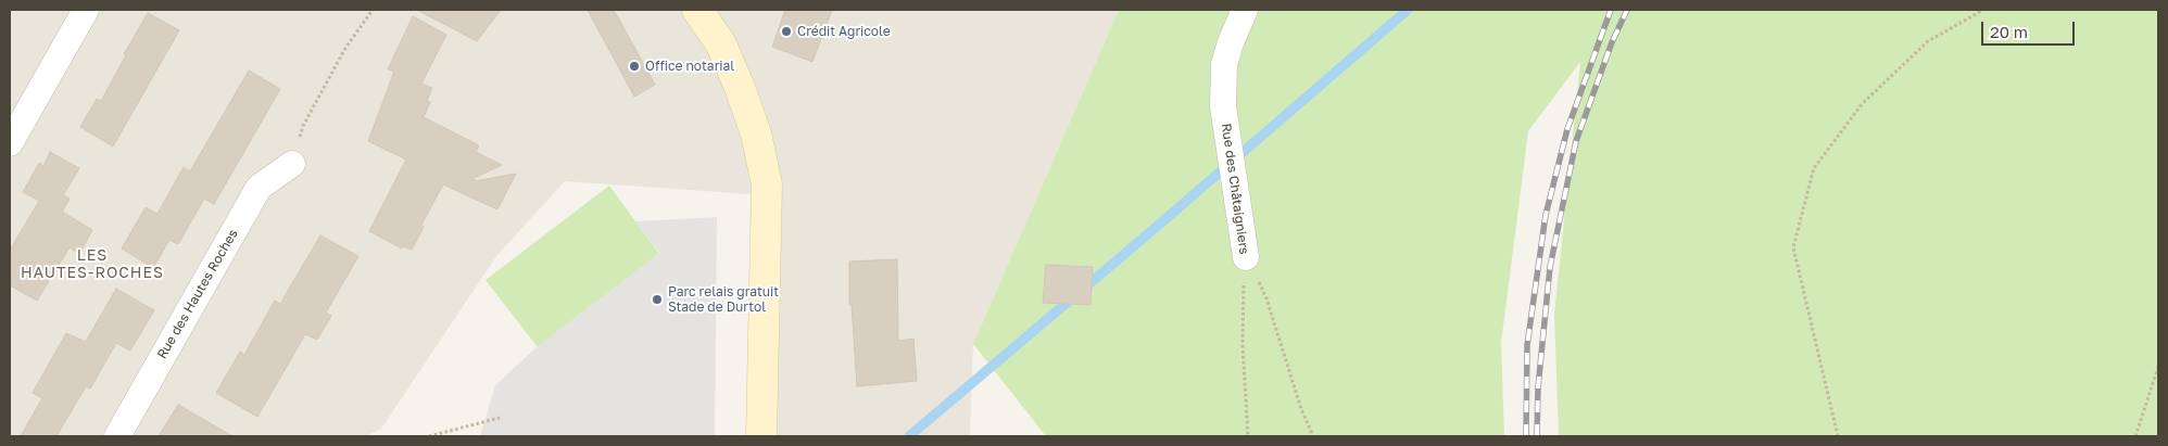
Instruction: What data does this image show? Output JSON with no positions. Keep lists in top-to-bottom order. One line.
{"streets":{"street":["Rue des Châtaigniers","Rue des Hautes Roches"]},"districts":["LES HAUTES-ROCHES"],"places":["Crédit Agricole","Office notarial","Parc relais gratuit Stade de Durtol"],"scale_bar":"20 m"}
